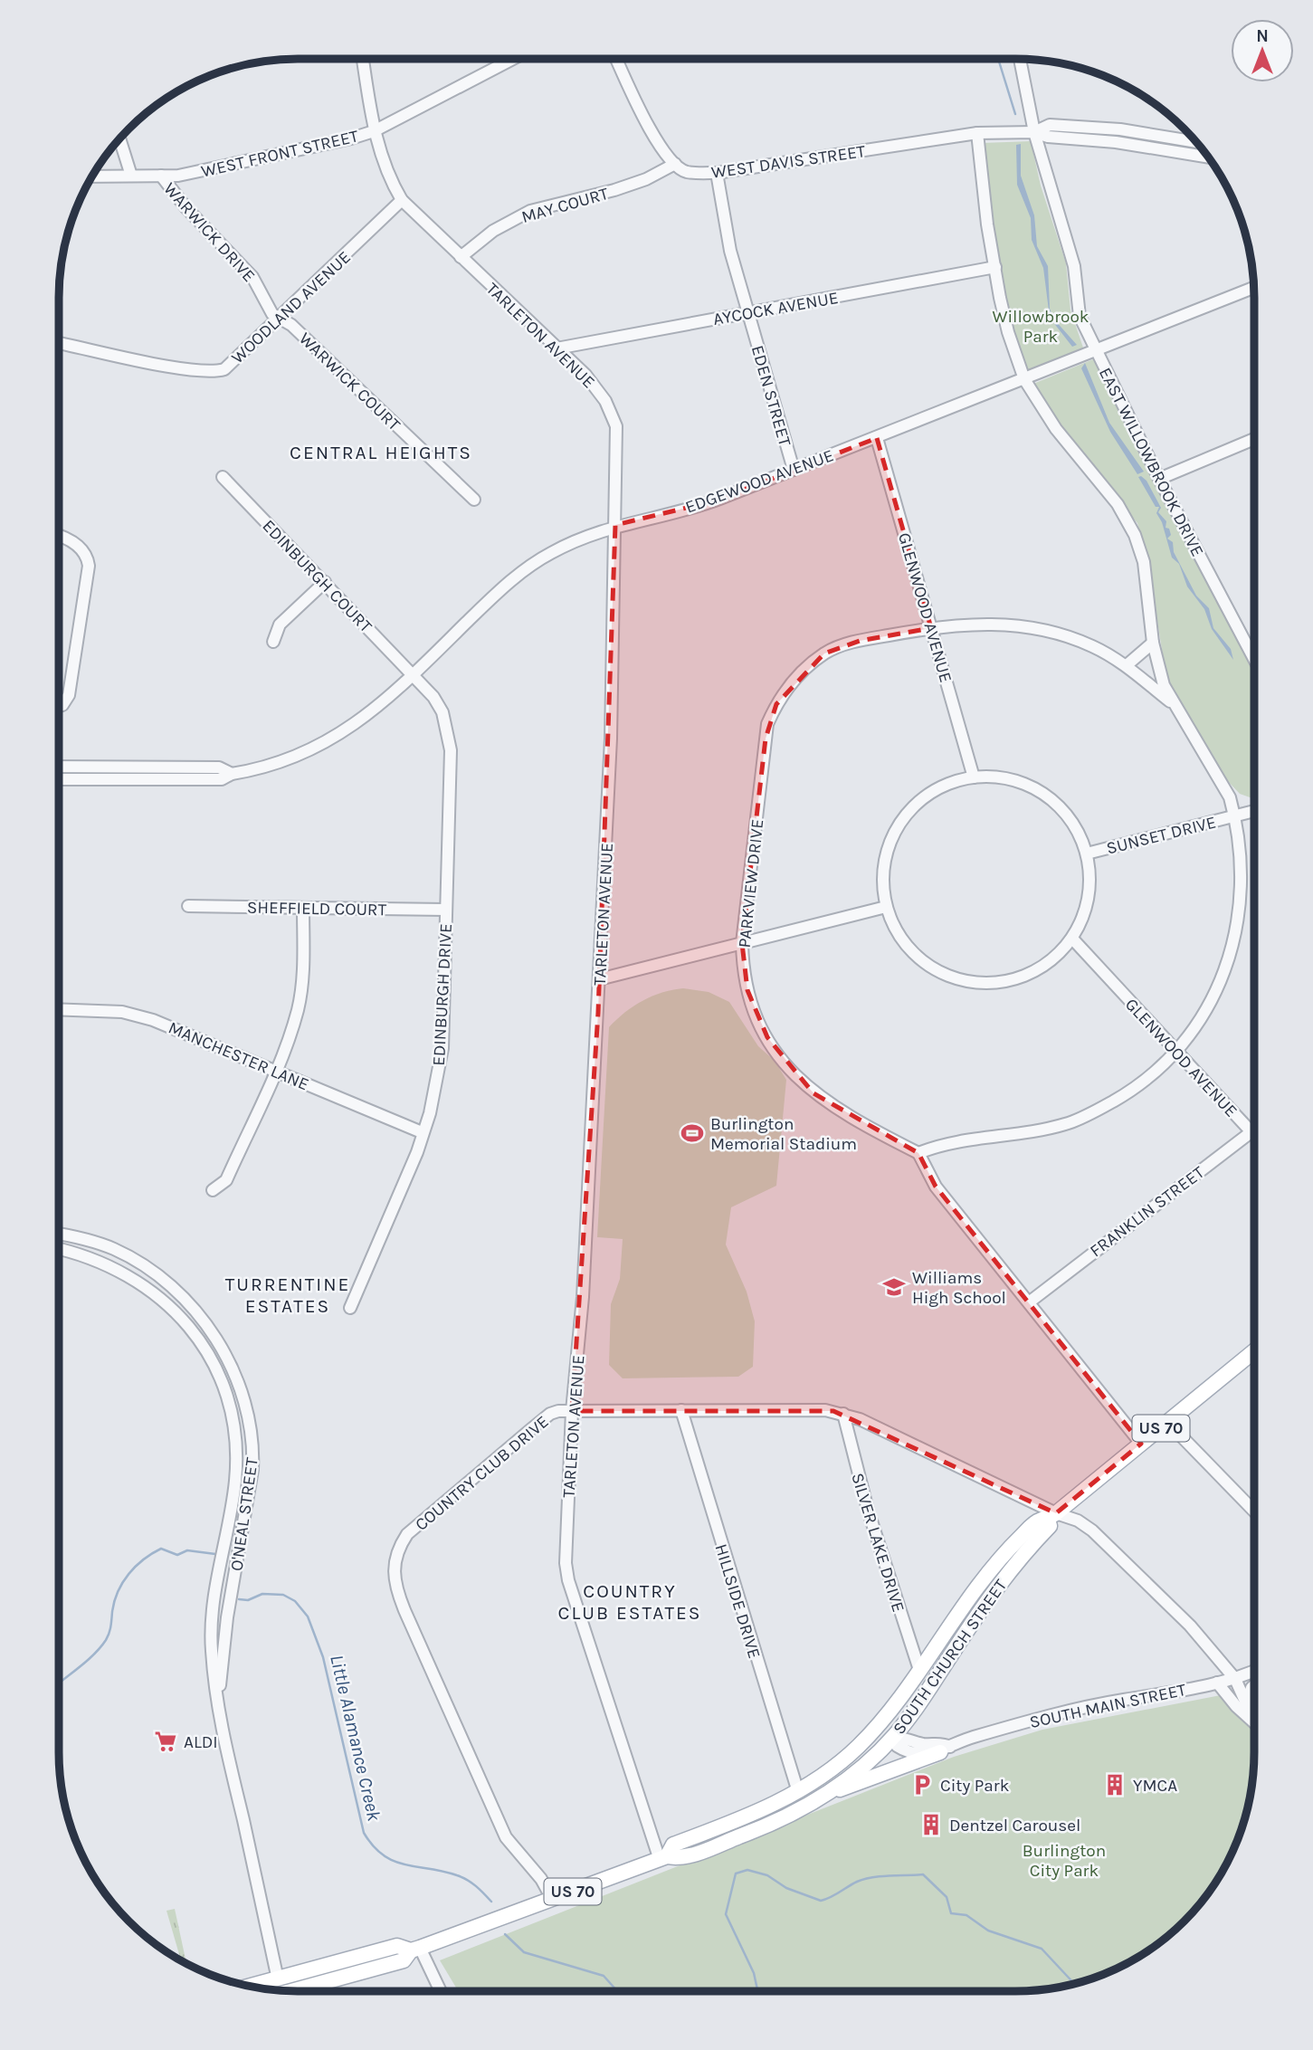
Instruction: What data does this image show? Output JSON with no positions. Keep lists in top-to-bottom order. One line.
{"streets":{"main road":["US 70","O'NEAL STREET","SOUTH CHURCH STREET"],"street":["WEST FRONT STREET","WEST DAVIS STREET","MAY COURT","WARWICK DRIVE","WOODLAND AVENUE","AYCOCK AVENUE","TARLETON AVENUE","WARWICK COURT","EDEN STREET","EAST WILLOWBROOK DRIVE","EDGEWOOD AVENUE","EDINBURGH COURT","GLENWOOD AVENUE","SUNSET DRIVE","PARKVIEW DRIVE","SHEFFIELD COURT","EDINBURGH DRIVE","MANCHESTER LANE","FRANKLIN STREET","COUNTRY CLUB DRIVE","SILVER LAKE DRIVE","HILLSIDE DRIVE","SOUTH MAIN STREET"]},"crossings":[["WEST FRONT STREET","WARWICK DRIVE"],["WEST FRONT STREET","TARLETON AVENUE"],["WEST DAVIS STREET","MAY COURT"],["WEST DAVIS STREET","EDEN STREET"],["WEST DAVIS STREET","EAST WILLOWBROOK DRIVE"],["MAY COURT","TARLETON AVENUE"],["WARWICK DRIVE","WOODLAND AVENUE"],["WARWICK DRIVE","WARWICK COURT"],["WOODLAND AVENUE","TARLETON AVENUE"],["WOODLAND AVENUE","WARWICK COURT"],["AYCOCK AVENUE","TARLETON AVENUE"],["AYCOCK AVENUE","EDEN STREET"],["TARLETON AVENUE","EDGEWOOD AVENUE"],["TARLETON AVENUE","COUNTRY CLUB DRIVE"],["TARLETON AVENUE","SOUTH CHURCH STREET"],["EDEN STREET","EDGEWOOD AVENUE"],["EAST WILLOWBROOK DRIVE","EDGEWOOD AVENUE"],["EDGEWOOD AVENUE","EDINBURGH COURT"],["EDGEWOOD AVENUE","GLENWOOD AVENUE"],["EDGEWOOD AVENUE","EDINBURGH DRIVE"],["EDINBURGH COURT","EDINBURGH DRIVE"],["GLENWOOD AVENUE","SUNSET DRIVE"],["GLENWOOD AVENUE","PARKVIEW DRIVE"],["GLENWOOD AVENUE","FRANKLIN STREET"],["SHEFFIELD COURT","EDINBURGH DRIVE"],["EDINBURGH DRIVE","MANCHESTER LANE"],["COUNTRY CLUB DRIVE","SILVER LAKE DRIVE"],["COUNTRY CLUB DRIVE","HILLSIDE DRIVE"],["COUNTRY CLUB DRIVE","SOUTH CHURCH STREET"],["COUNTRY CLUB DRIVE","SOUTH MAIN STREET"],["O'NEAL STREET","SOUTH CHURCH STREET"],["SILVER LAKE DRIVE","SOUTH CHURCH STREET"],["HILLSIDE DRIVE","SOUTH CHURCH STREET"],["SOUTH CHURCH STREET","SOUTH MAIN STREET"]],"districts":["CENTRAL HEIGHTS","TURRENTINE ESTATES","COUNTRY CLUB ESTATES"],"water":["Little Alamance Creek"],"parks":["Willowbrook Park","Burlington City Park"],"places":{"sports":["Burlington Memorial Stadium"],"school or university":["Williams High School"],"supermarket":["ALDI"],"parking":["City Park"],"building":["YMCA","Dentzel Carousel"]},"north":"top"}
